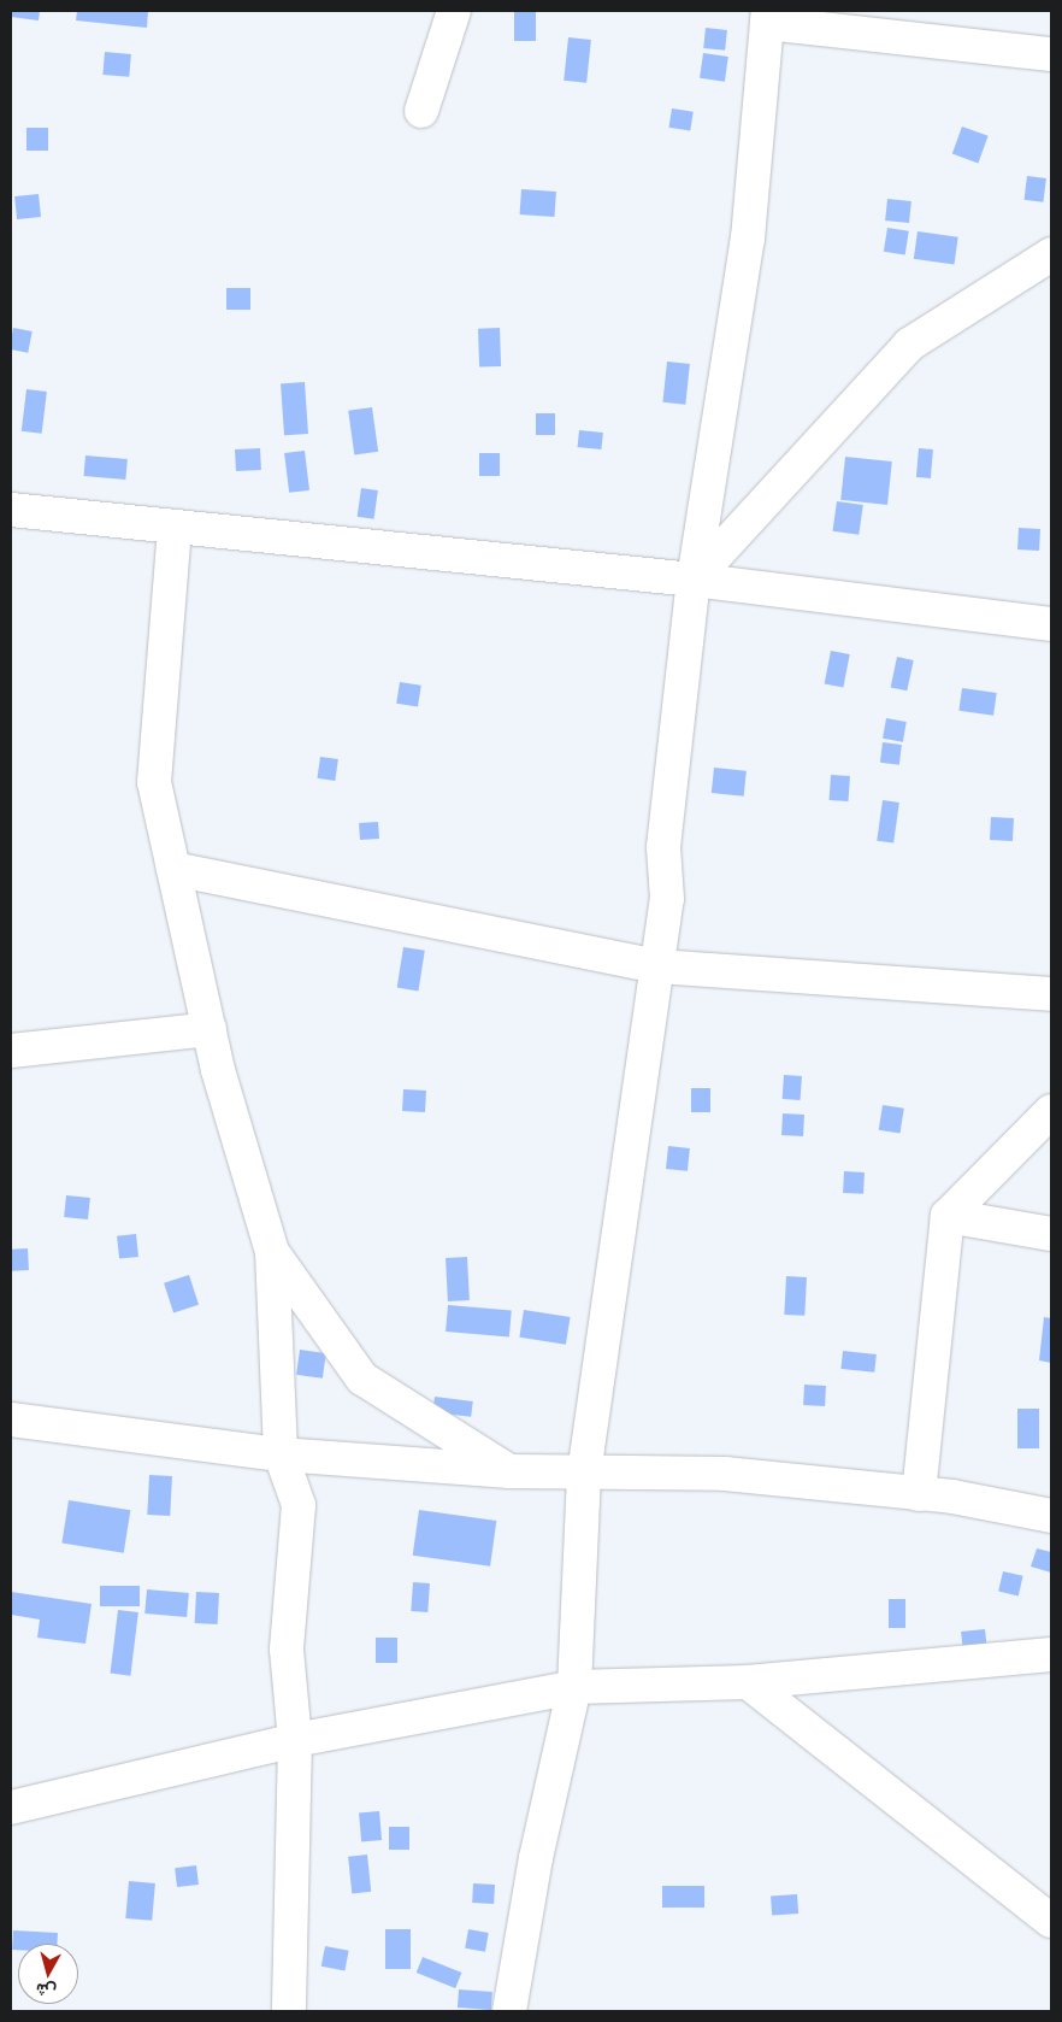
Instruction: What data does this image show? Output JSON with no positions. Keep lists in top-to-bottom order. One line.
{"north":"bottom"}
